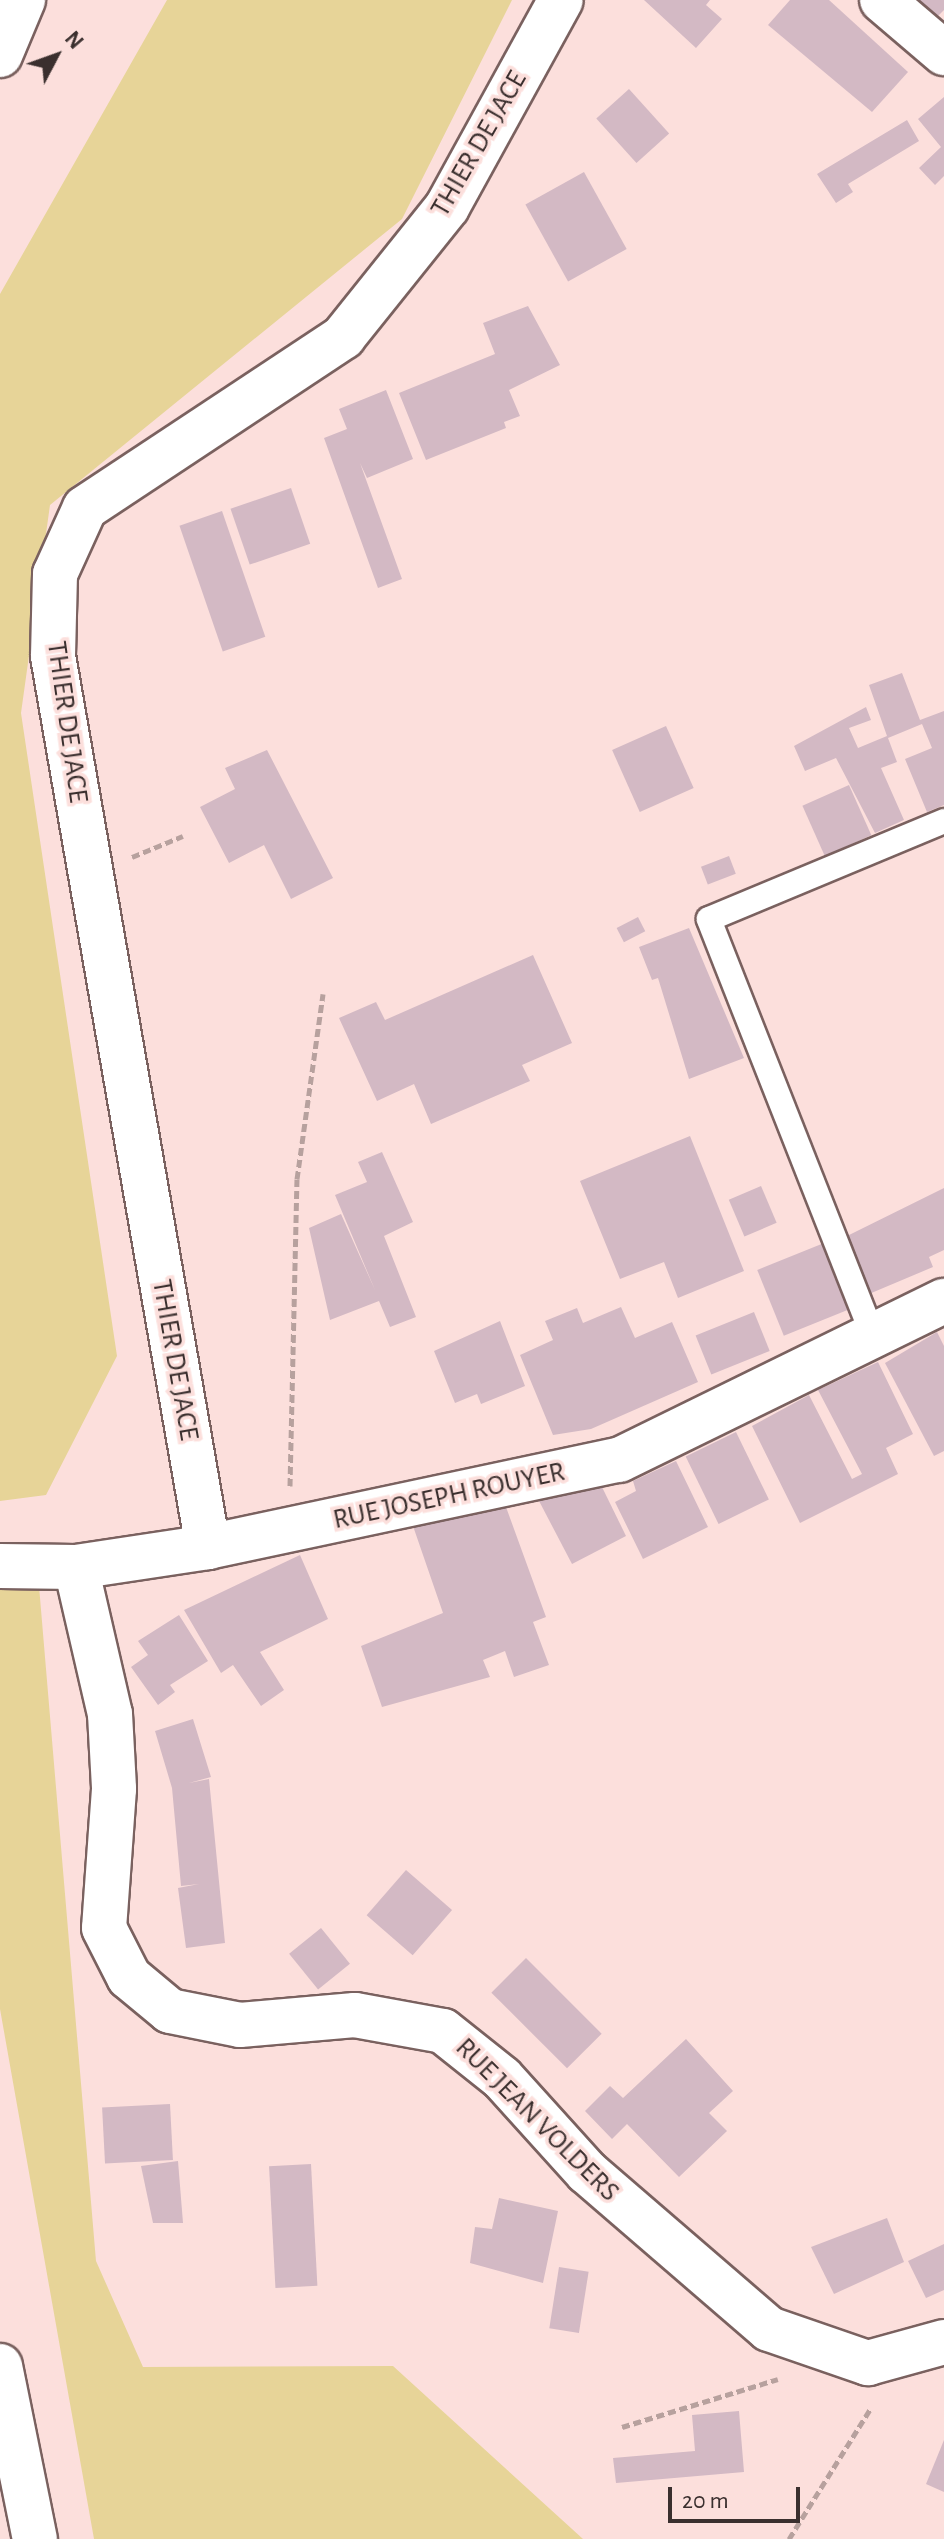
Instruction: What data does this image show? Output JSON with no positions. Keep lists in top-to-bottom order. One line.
{"streets":{"main road":["THIER DE JACE","RUE JOSEPH ROUYER","RUE JEAN VOLDERS"]},"crossings":[["THIER DE JACE","RUE JOSEPH ROUYER"],["RUE JOSEPH ROUYER","RUE JEAN VOLDERS"]],"scale_bar":"20 m","north":"top right"}
